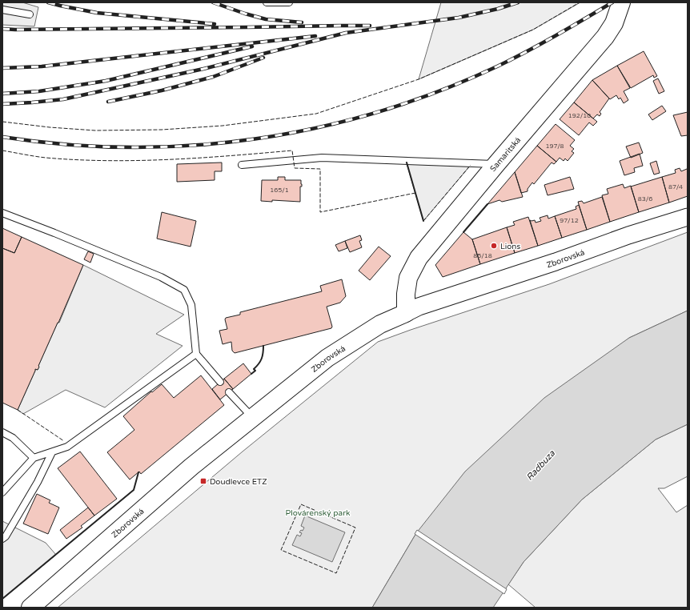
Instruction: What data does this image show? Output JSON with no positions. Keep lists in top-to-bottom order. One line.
{"streets":{"main road":["Samaritská","Zborovská"]},"crossings":[["Samaritská","Zborovská"]],"water":["Radbuza"],"parks":["Plovárenský park"],"places":{"other":["Lions"],"transit":["Doudlevce ETZ"]},"house_numbers":["192/10","197/8","87/4","165/1","83/6","97/12","85/18"]}
